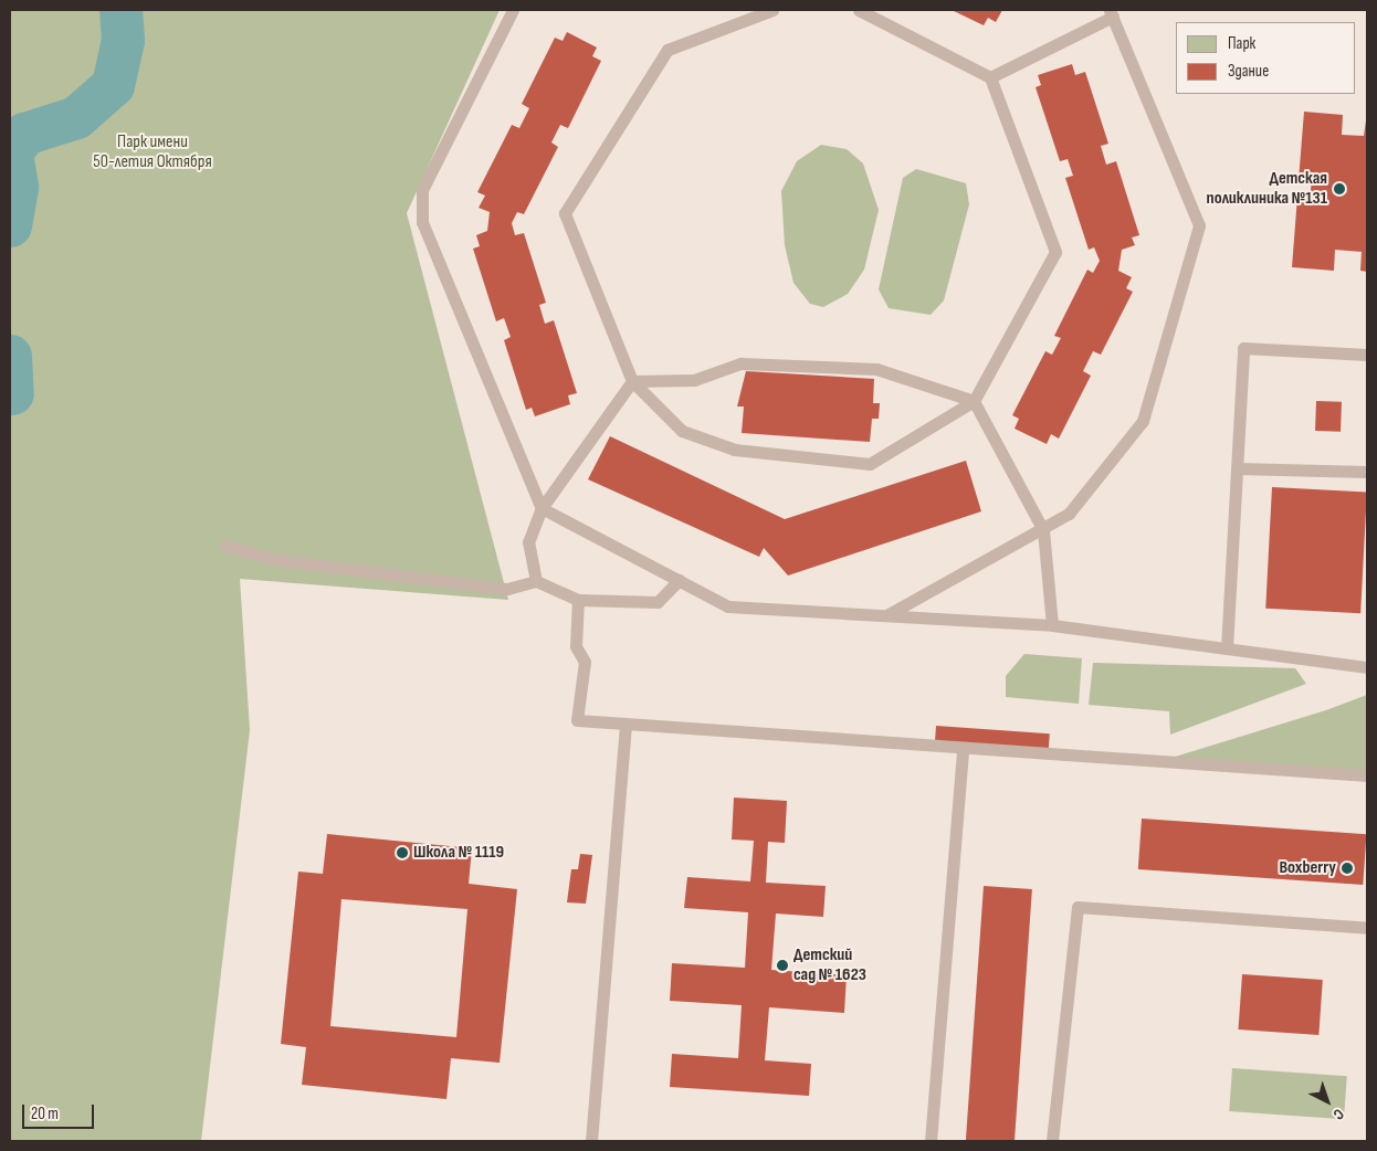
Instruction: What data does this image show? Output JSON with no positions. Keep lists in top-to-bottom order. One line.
{"parks":["Парк имени 50-летия Октября"],"places":["Детская поликлиника №131","Школа № 1119","Boxberry","Детский сад № 1623"],"legend":["Парк","Здание"],"scale_bar":"20 m","north":"bottom right"}
